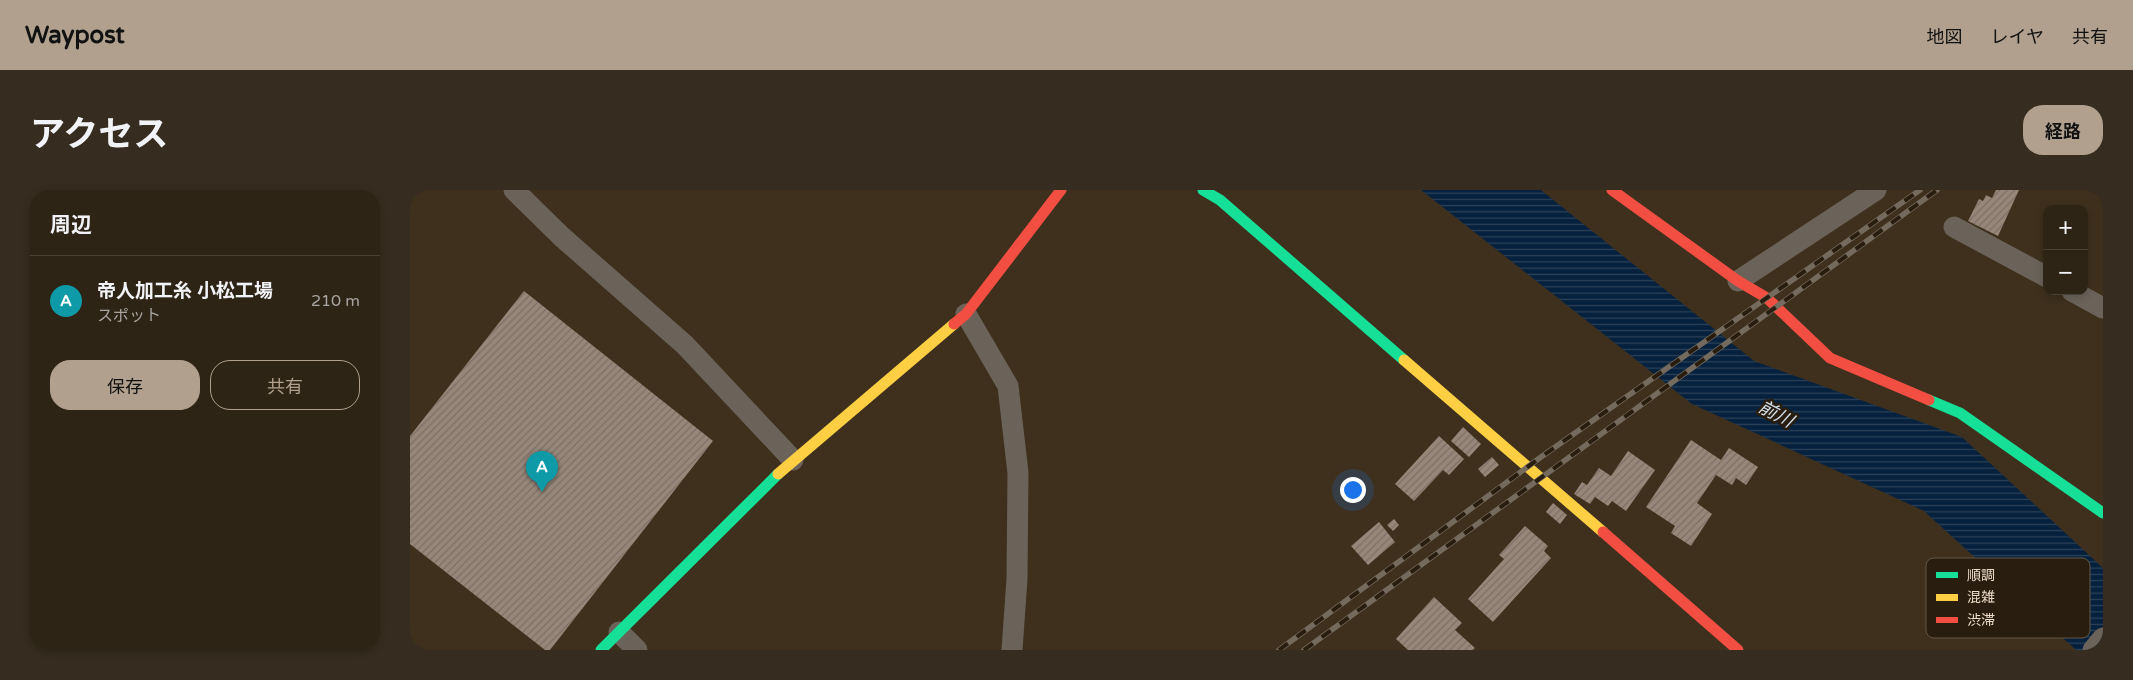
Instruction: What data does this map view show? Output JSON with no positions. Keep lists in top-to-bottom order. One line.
{"water":["前川"],"legend":["順調","混雑","渋滞"],"page":{"header":"Waypost","nav":["地図","レイヤ","共有"],"title":"アクセス","buttons":["経路",["保存","共有"]],"heading":"周辺","map_buttons":["+","−"],"list":[{"mark":"A","name":"帝人加工糸 小松工場","note":"スポット","value":"210 m"}],"pins":"A"}}
